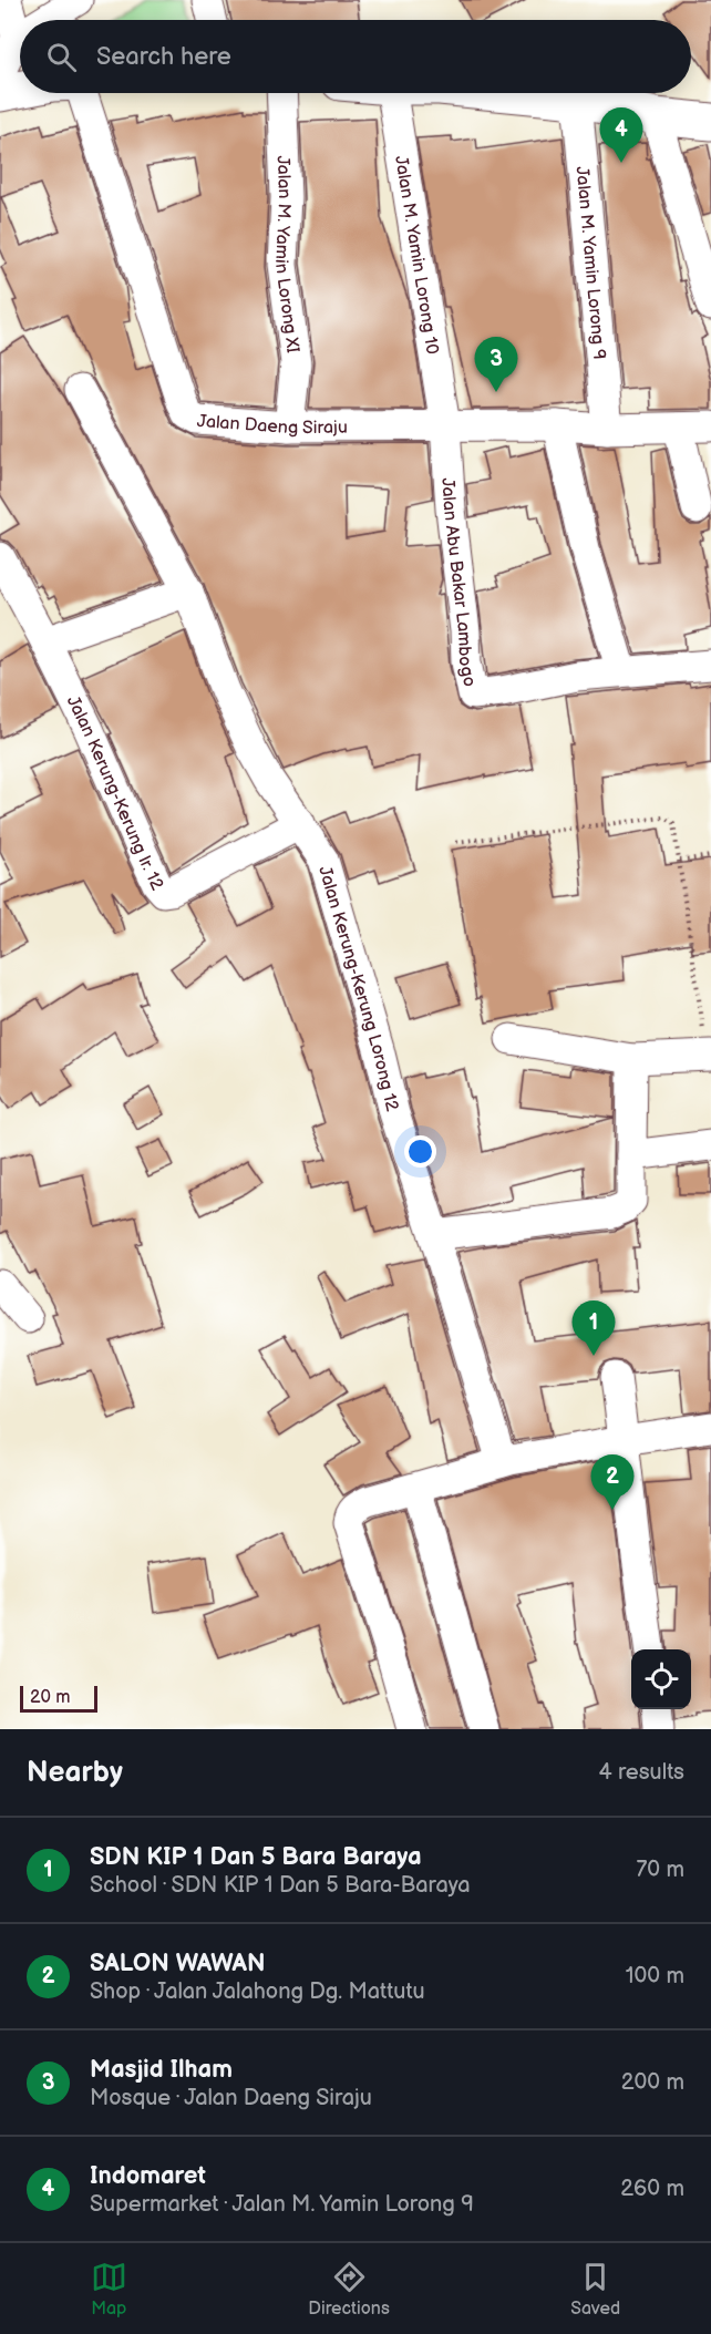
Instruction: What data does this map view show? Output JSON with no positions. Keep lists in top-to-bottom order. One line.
{"streets":{"street":["Jalan M. Yamin Lorong XI","Jalan M. Yamin Lorong 10","Jalan M. Yamin Lorong 9","Jalan Daeng Siraju","Jalan Abu Bakar Lambogo","Jalan Kerung-Kerung lr. 12","Jalan Kerung-Kerung Lorong 12"]},"crossings":[["Jalan M. Yamin Lorong XI","Jalan Daeng Siraju"],["Jalan M. Yamin Lorong 10","Jalan Daeng Siraju"],["Jalan M. Yamin Lorong 10","Jalan Abu Bakar Lambogo"],["Jalan M. Yamin Lorong 9","Jalan Daeng Siraju"],["Jalan Daeng Siraju","Jalan Abu Bakar Lambogo"],["Jalan Kerung-Kerung lr. 12","Jalan Kerung-Kerung Lorong 12"]],"scale_bar":"20 m","page":{"search":"Search here","pins":["4","3","1","2"],"scale":"20 m","heading":["Nearby","4 results"],"list":[{"mark":"1","name":"SDN KIP 1 Dan 5 Bara Baraya","note":"School · SDN KIP 1 Dan 5 Bara-Baraya","value":"70 m"},{"mark":"2","name":"SALON WAWAN","note":"Shop · Jalan Jalahong Dg. Mattutu","value":"100 m"},{"mark":"3","name":"Masjid Ilham","note":"Mosque · Jalan Daeng Siraju","value":"200 m"},{"mark":"4","name":"Indomaret","note":"Supermarket · Jalan M. Yamin Lorong 9","value":"260 m"}],"nav":["Map","Directions","Saved"]}}
